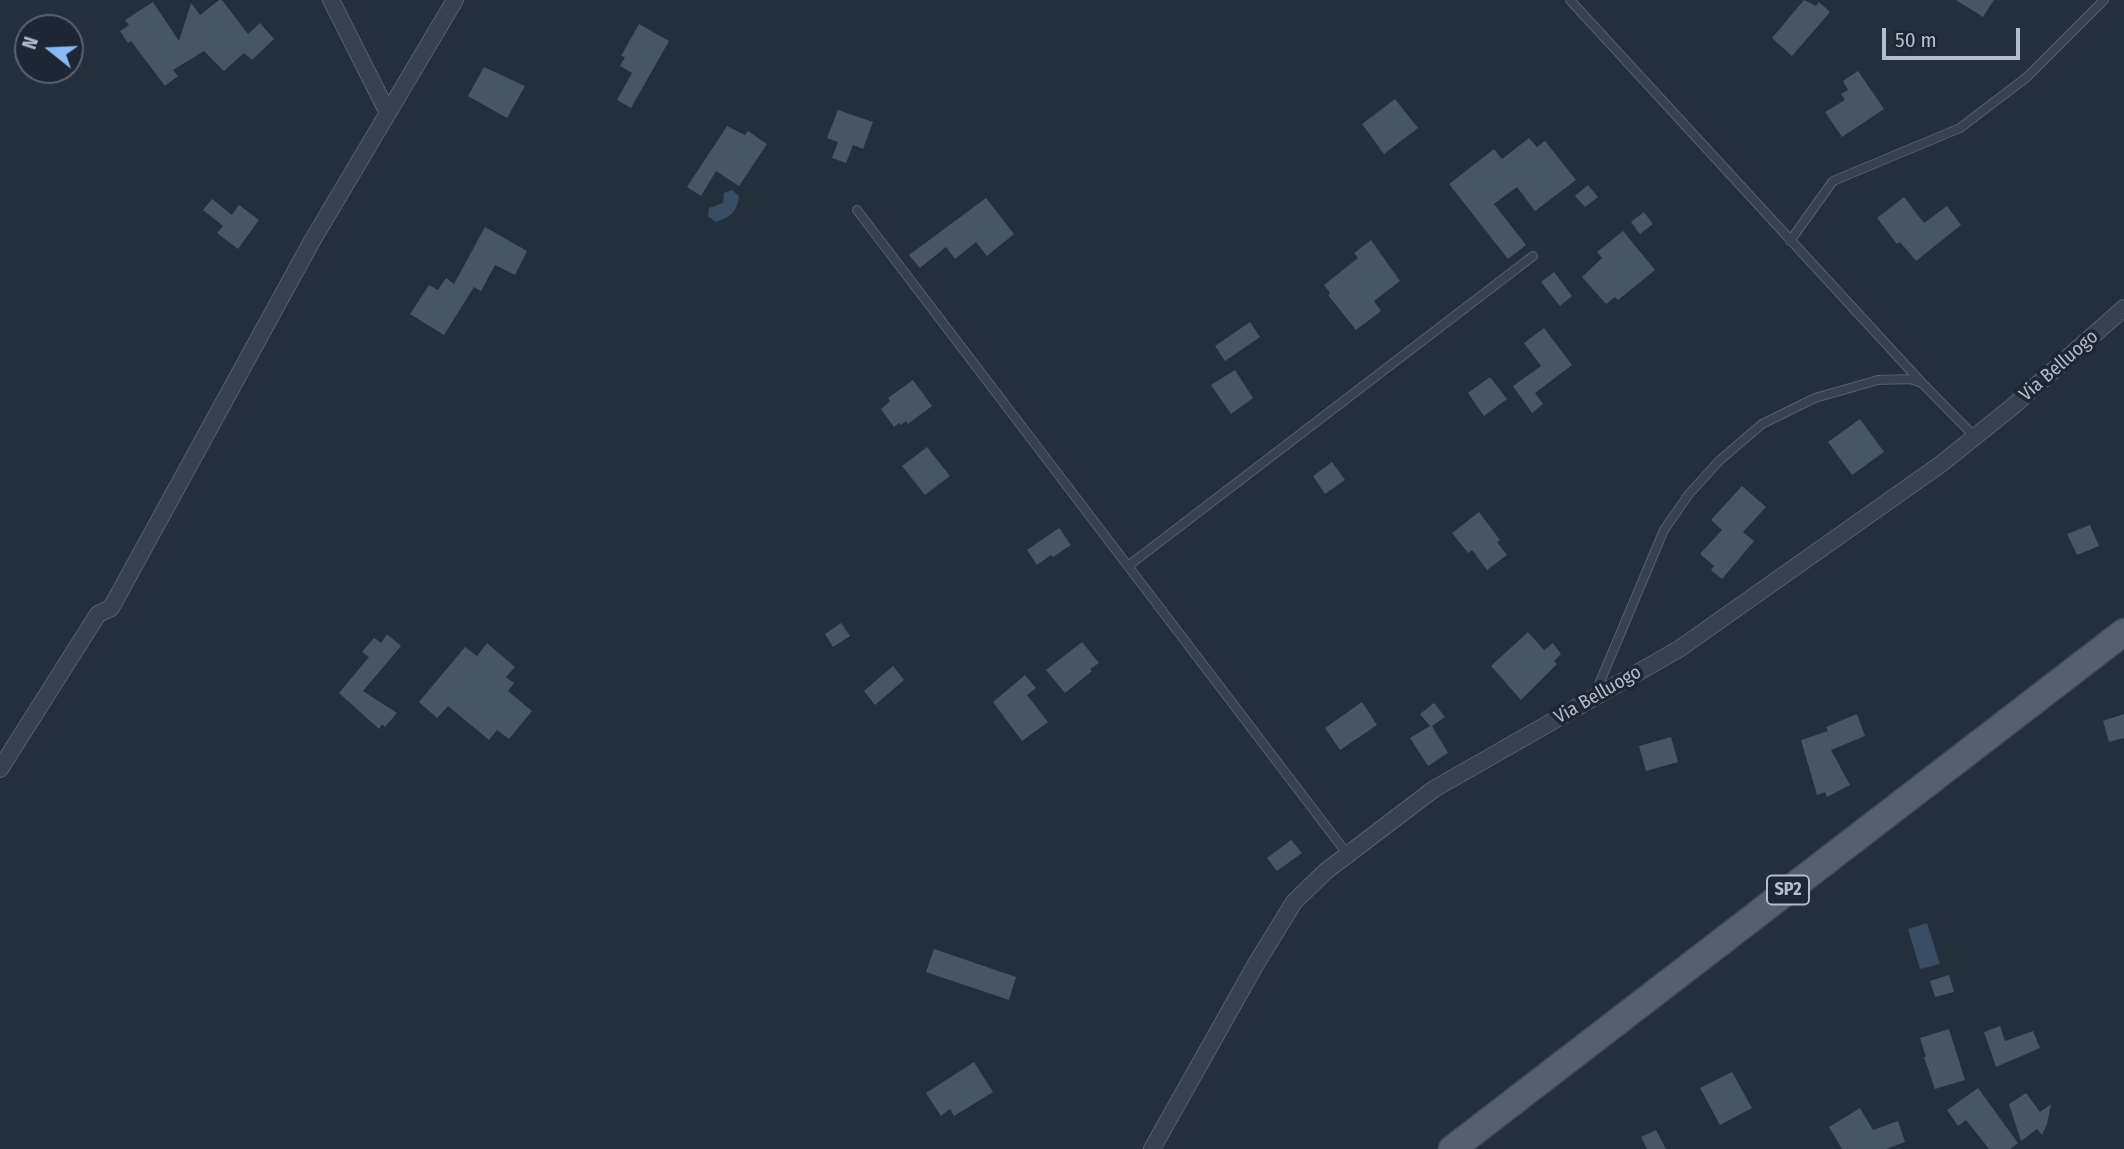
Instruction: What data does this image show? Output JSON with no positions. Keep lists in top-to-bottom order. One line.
{"streets":{"main road":["SP2"],"street":["Via Belluogo"]},"scale_bar":"50 m","north":"left"}
